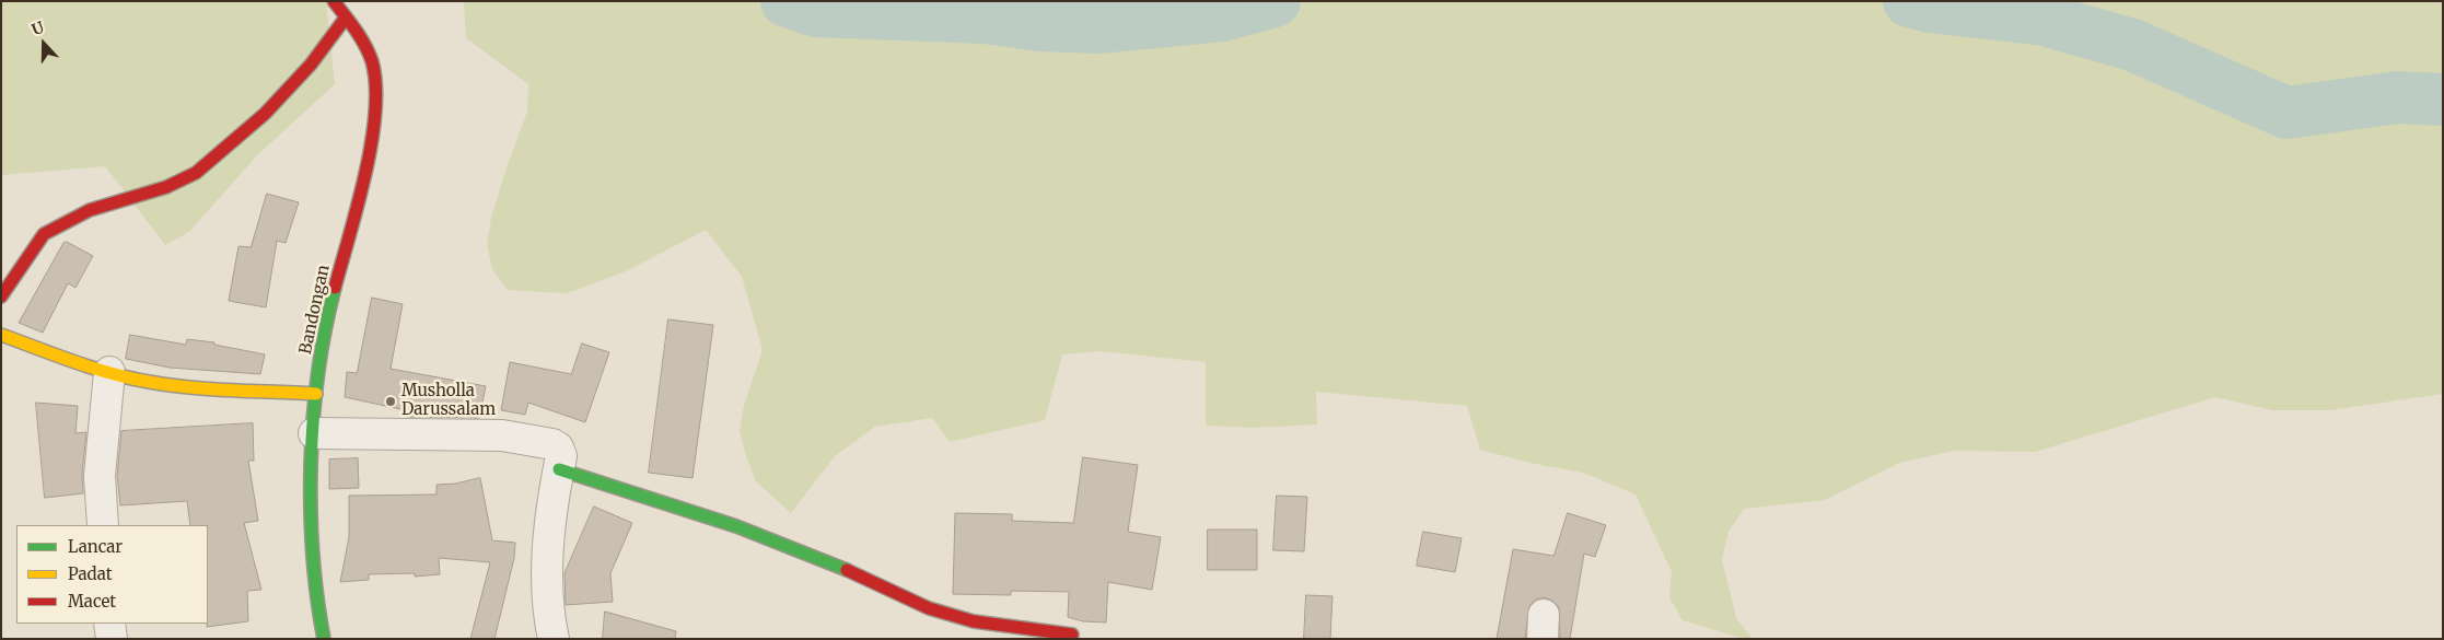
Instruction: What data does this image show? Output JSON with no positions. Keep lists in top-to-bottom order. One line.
{"streets":{"street":["Bandongan"]},"places":["Musholla Darussalam"],"legend":["Lancar","Padat","Macet"],"north":"top"}
